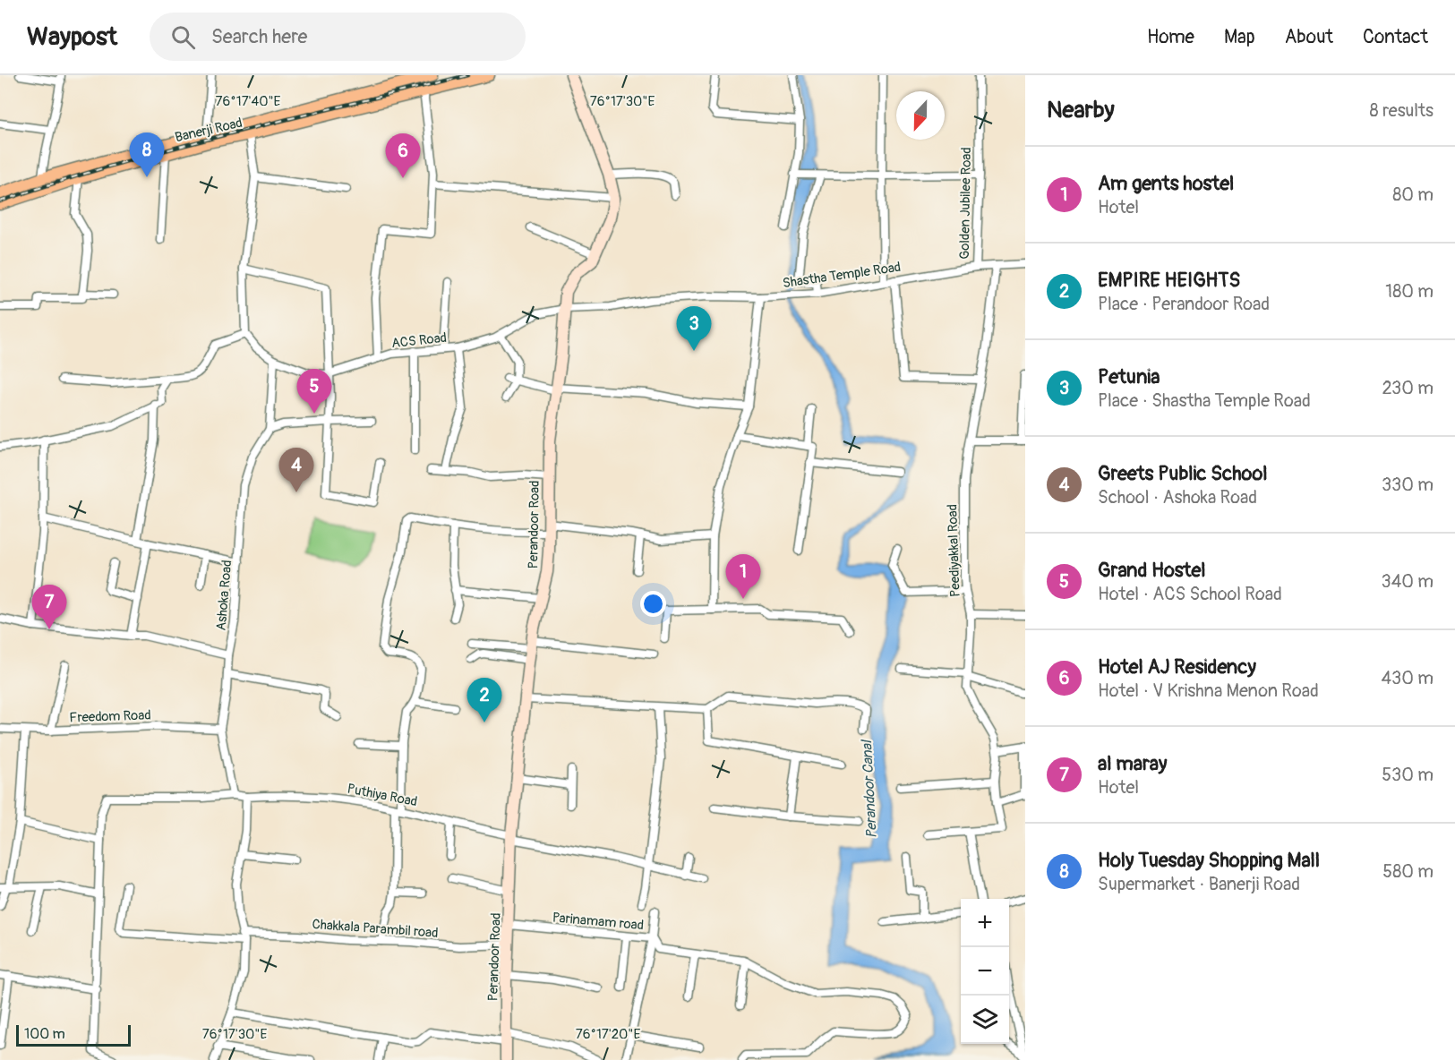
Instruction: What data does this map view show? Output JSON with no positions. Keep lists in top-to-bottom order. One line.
{"streets":{"main road":["Banerji Road","Perandoor Road"],"street":["Golden Jubilee Road","Shastha Temple Road","ACS Road","Peediyakkal Road","Ashoka Road","Freedom Road","Puthiya Road","Parinamam road","Chakkala Parambil road"]},"crossings":[["Golden Jubilee Road","Shastha Temple Road"],["Shastha Temple Road","ACS Road"],["Shastha Temple Road","Perandoor Road"],["Shastha Temple Road","Peediyakkal Road"],["ACS Road","Perandoor Road"],["ACS Road","Ashoka Road"],["Perandoor Road","Puthiya Road"],["Perandoor Road","Parinamam road"],["Perandoor Road","Chakkala Parambil road"],["Ashoka Road","Freedom Road"]],"water":["Perandoor Canal"],"scale_bar":"100 m","north":"bottom","page":{"header":"Waypost","search":"Search here","nav":["Home","Map","About","Contact"],"heading":["Nearby","8 results"],"pins":["8","6","3","5","4","1","7","2"],"list":[{"mark":"1","name":"Am gents hostel","note":"Hotel","value":"80 m"},{"mark":"2","name":"EMPIRE HEIGHTS","note":"Place · Perandoor Road","value":"180 m"},{"mark":"3","name":"Petunia","note":"Place · Shastha Temple Road","value":"230 m"},{"mark":"4","name":"Greets Public School","note":"School · Ashoka Road","value":"330 m"},{"mark":"5","name":"Grand Hostel","note":"Hotel · ACS School Road","value":"340 m"},{"mark":"6","name":"Hotel AJ Residency","note":"Hotel · V Krishna Menon Road","value":"430 m"},{"mark":"7","name":"al maray","note":"Hotel","value":"530 m"},{"mark":"8","name":"Holy Tuesday Shopping Mall","note":"Supermarket · Banerji Road","value":"580 m"}],"map_buttons":["+","−"],"scale":"100 m"},"coordinates":["76°17'30\"E","76°17'40\"E","76°17'20\"E"]}
